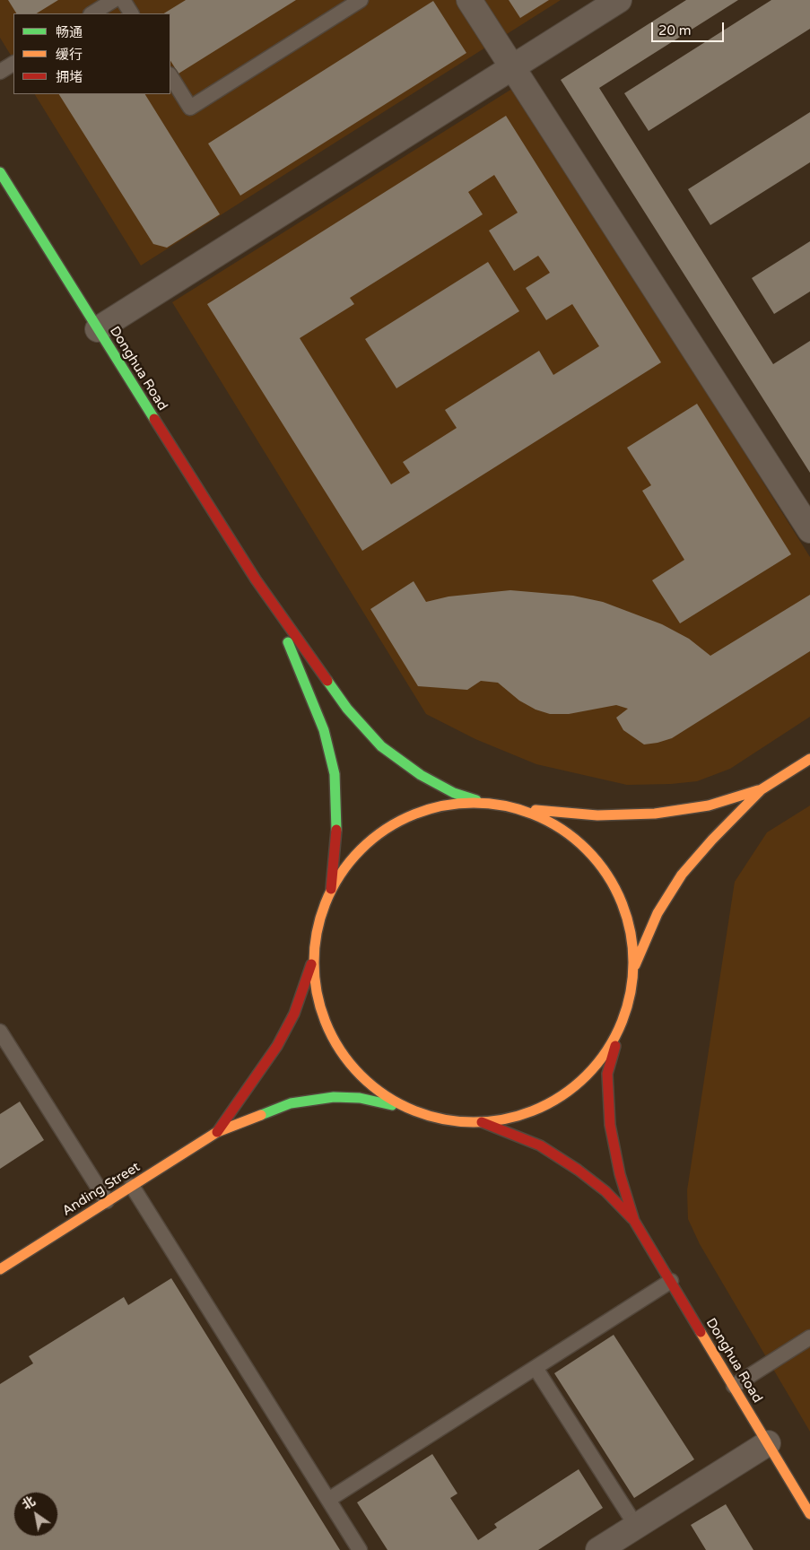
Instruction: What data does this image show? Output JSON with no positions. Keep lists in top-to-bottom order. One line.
{"streets":{"street":["Donghua Road","Anding Street"]},"legend":["畅通","缓行","拥堵"],"scale_bar":"20 m","north":"top left"}
